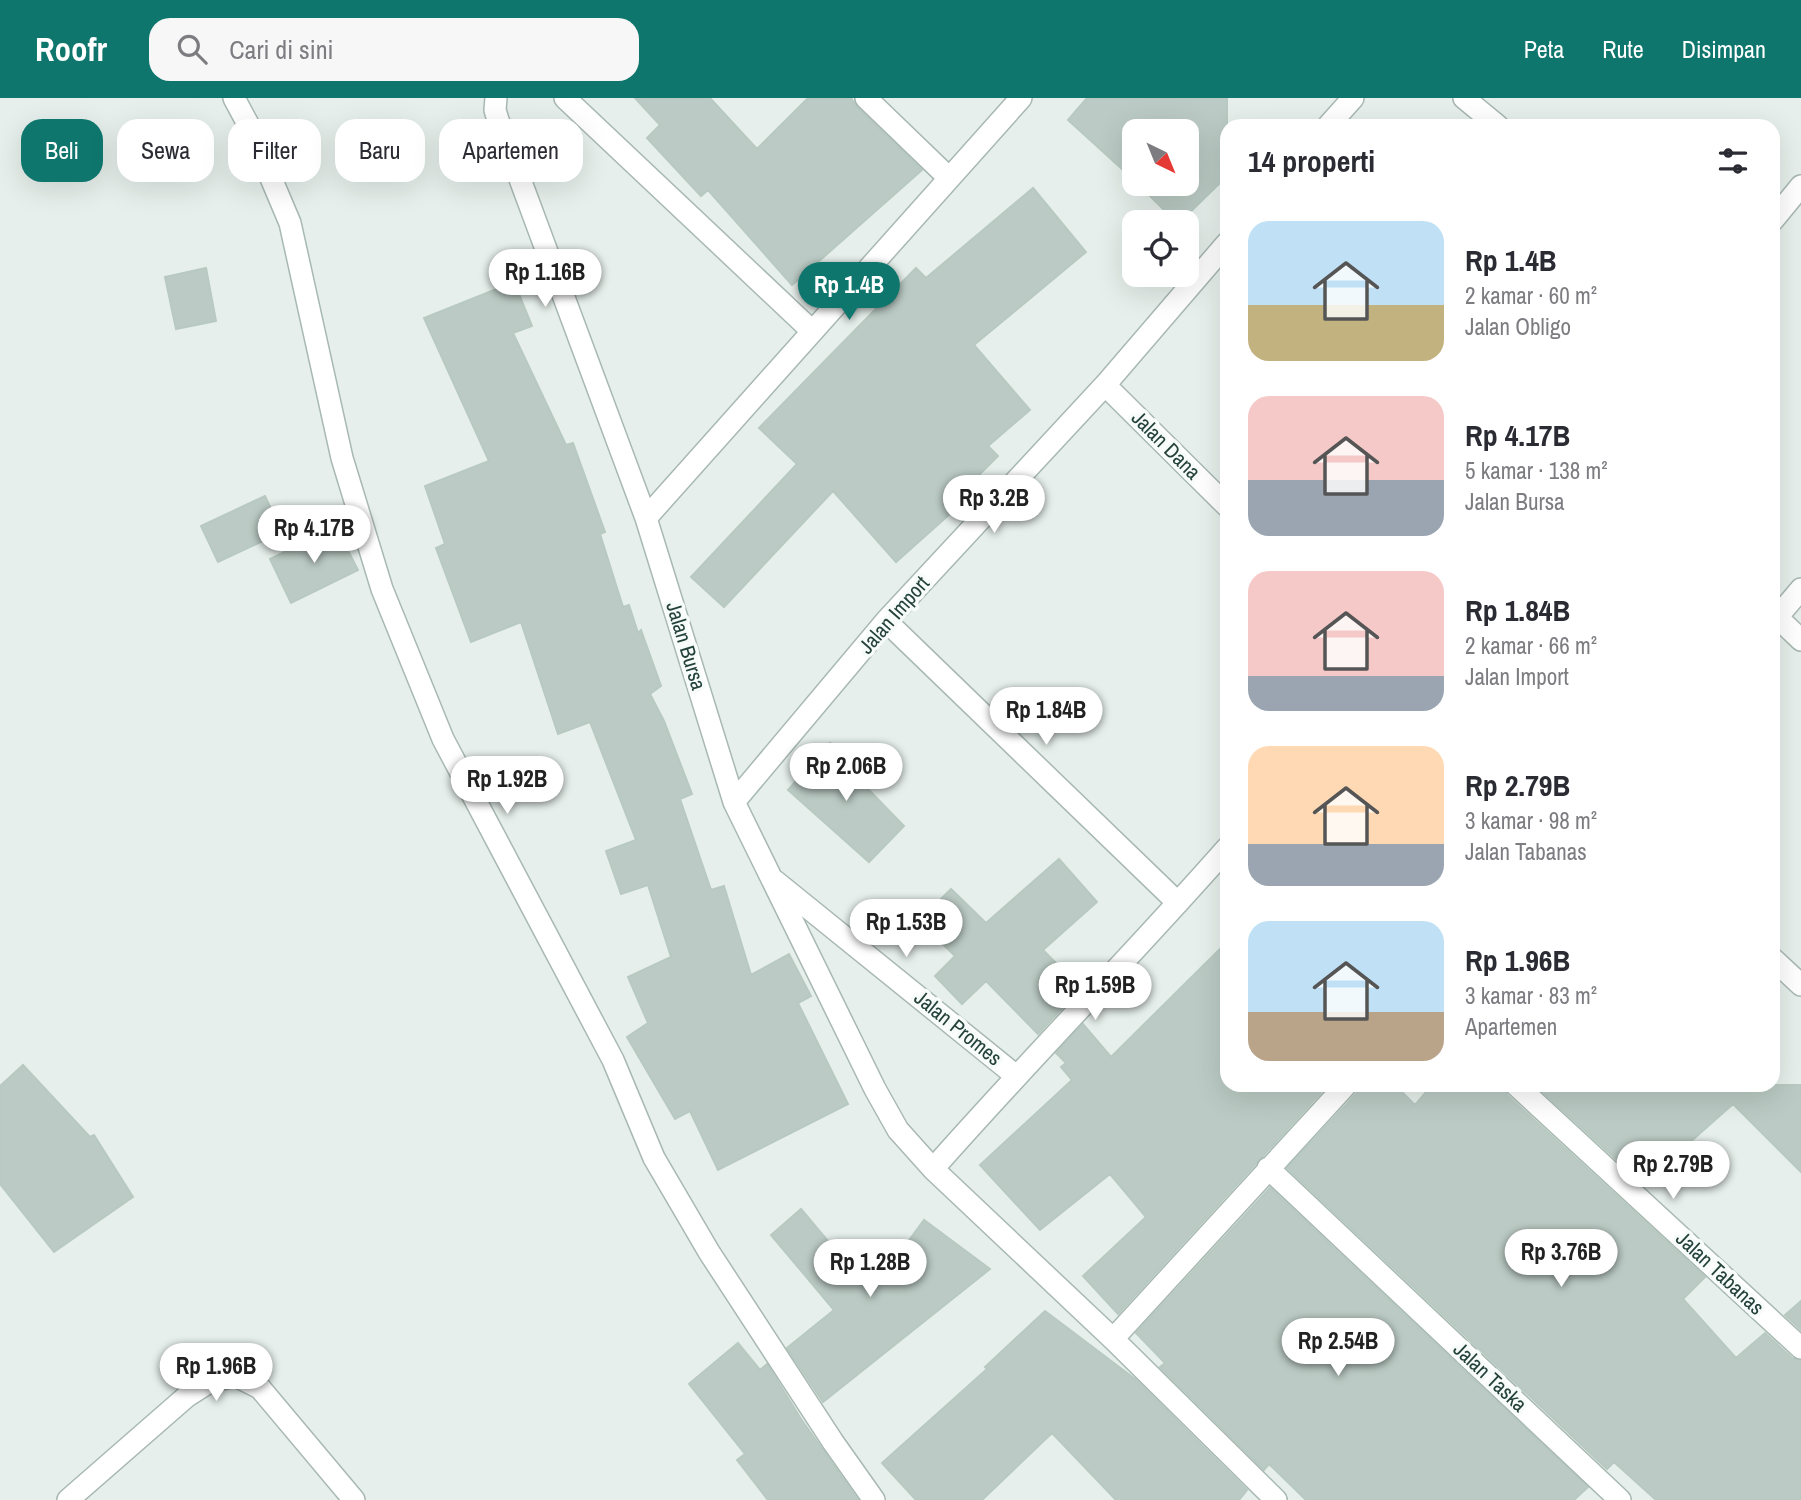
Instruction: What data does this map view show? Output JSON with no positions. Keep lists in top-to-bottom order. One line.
{"streets":{"street":["Jalan Dana","Jalan Import","Jalan Bursa","Jalan Promes","Jalan Tabanas","Jalan Taska"]},"crossings":[["Jalan Dana","Jalan Import"],["Jalan Import","Jalan Bursa"],["Jalan Bursa","Jalan Promes"]],"north":"bottom right","page":{"header":"Roofr","search":"Cari di sini","nav":["Peta","Rute","Disimpan"],"chip":["Beli","Sewa","Filter","Baru","Apartemen"],"heading":"14 properti","list":[{"name":"Rp 1.4B","note":"2 kamar · 60 m² · Jalan Obligo"},{"name":"Rp 4.17B","note":"5 kamar · 138 m² · Jalan Bursa"},{"name":"Rp 1.84B","note":"2 kamar · 66 m² · Jalan Import"},{"name":"Rp 2.79B","note":"3 kamar · 98 m² · Jalan Tabanas"},{"name":"Rp 1.96B","note":"3 kamar · 83 m² · Apartemen"}],"price":["Rp 1.16B","Rp 1.4B","Rp 3.2B","Rp 4.17B","Rp 1.84B","Rp 2.06B","Rp 1.92B","Rp 1.53B","Rp 1.59B","Rp 2.79B","Rp 3.76B","Rp 1.28B","Rp 2.54B","Rp 1.96B"]}}
